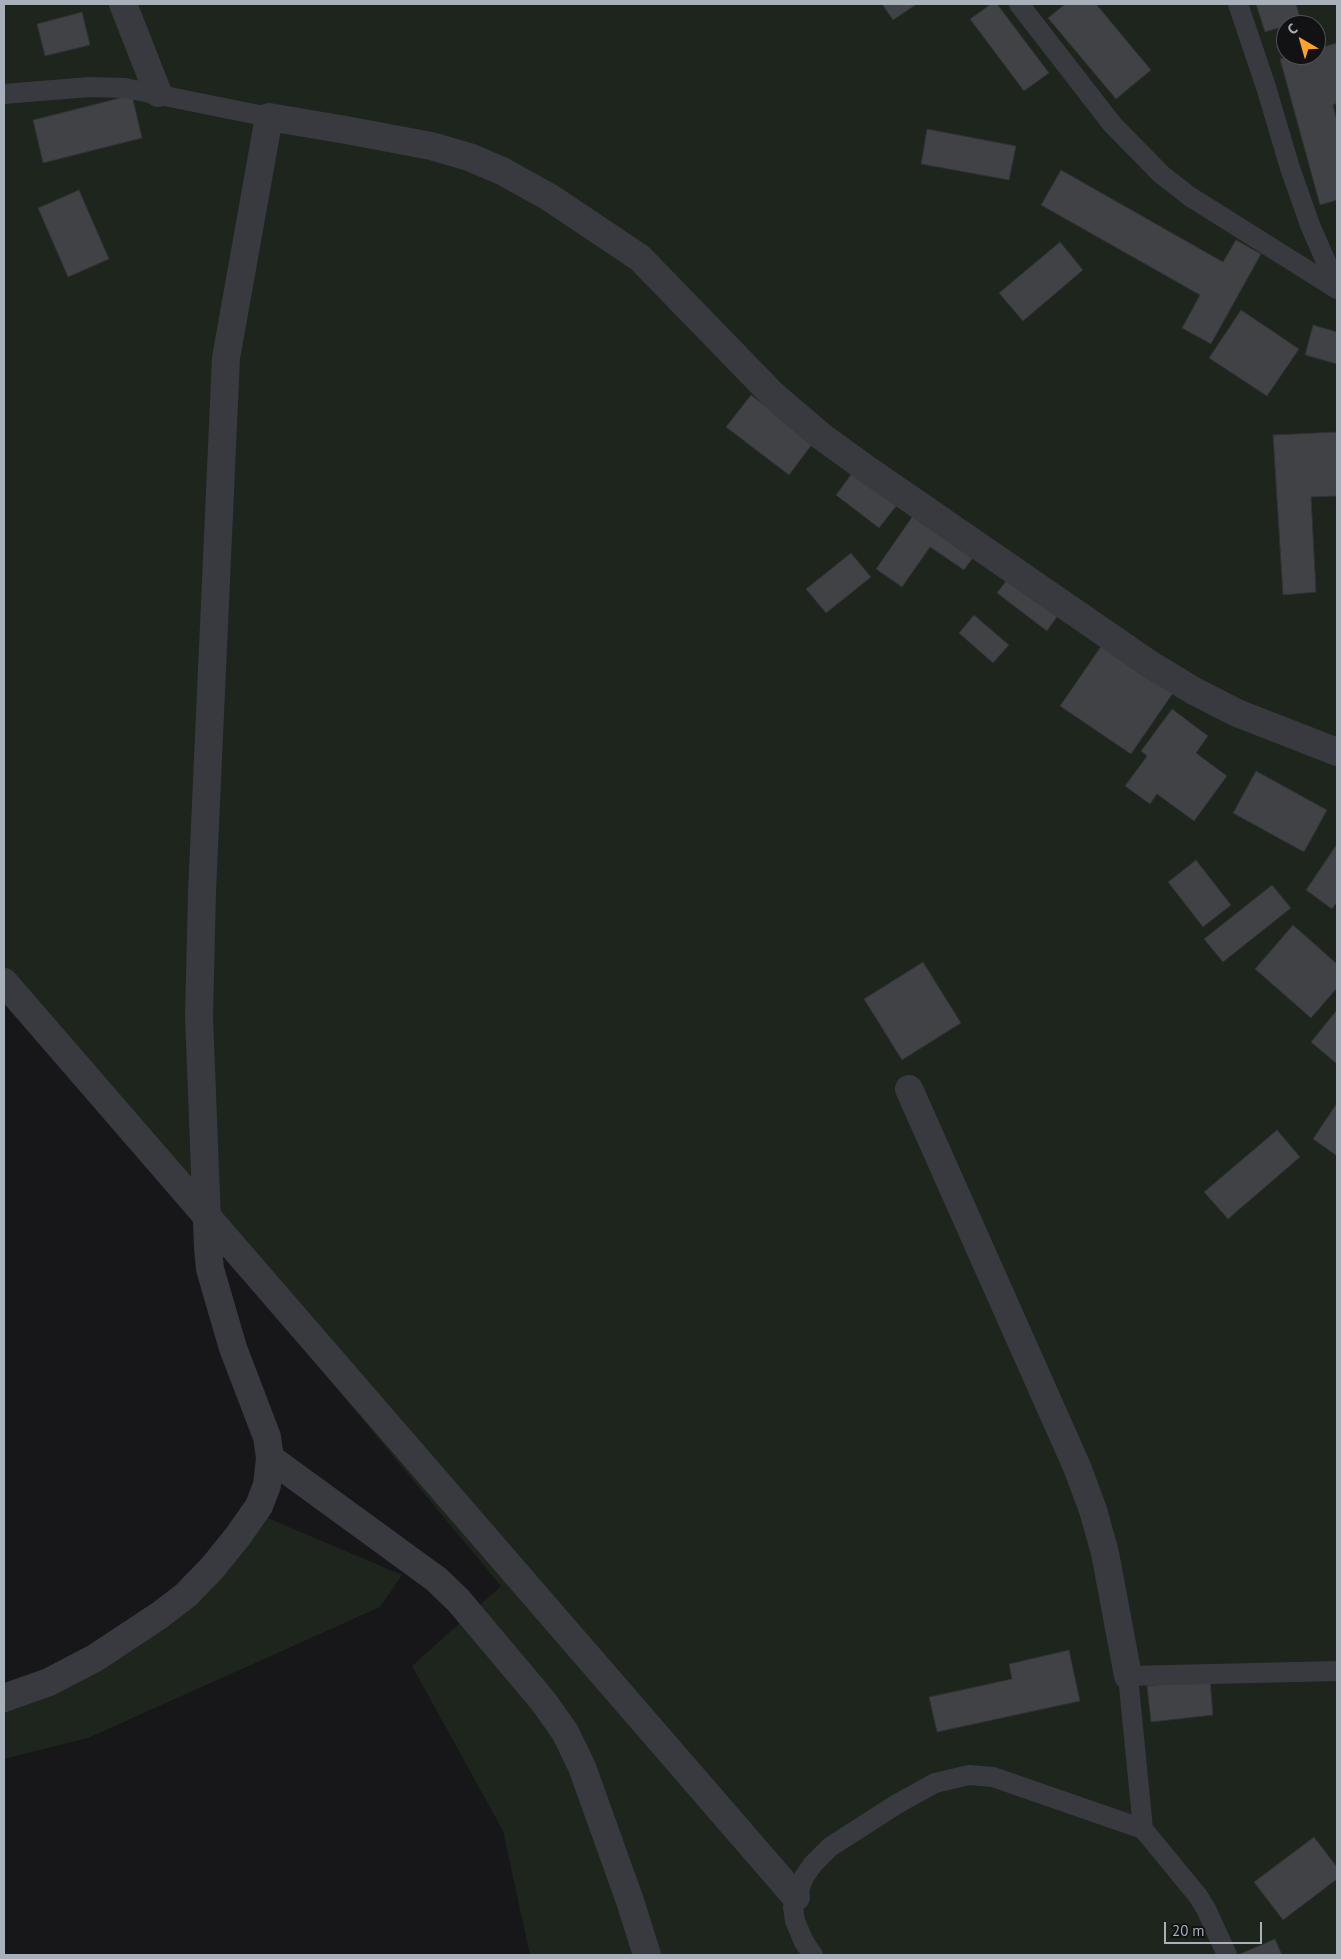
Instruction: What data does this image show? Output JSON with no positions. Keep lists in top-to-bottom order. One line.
{"scale_bar":"20 m","north":"top left"}
